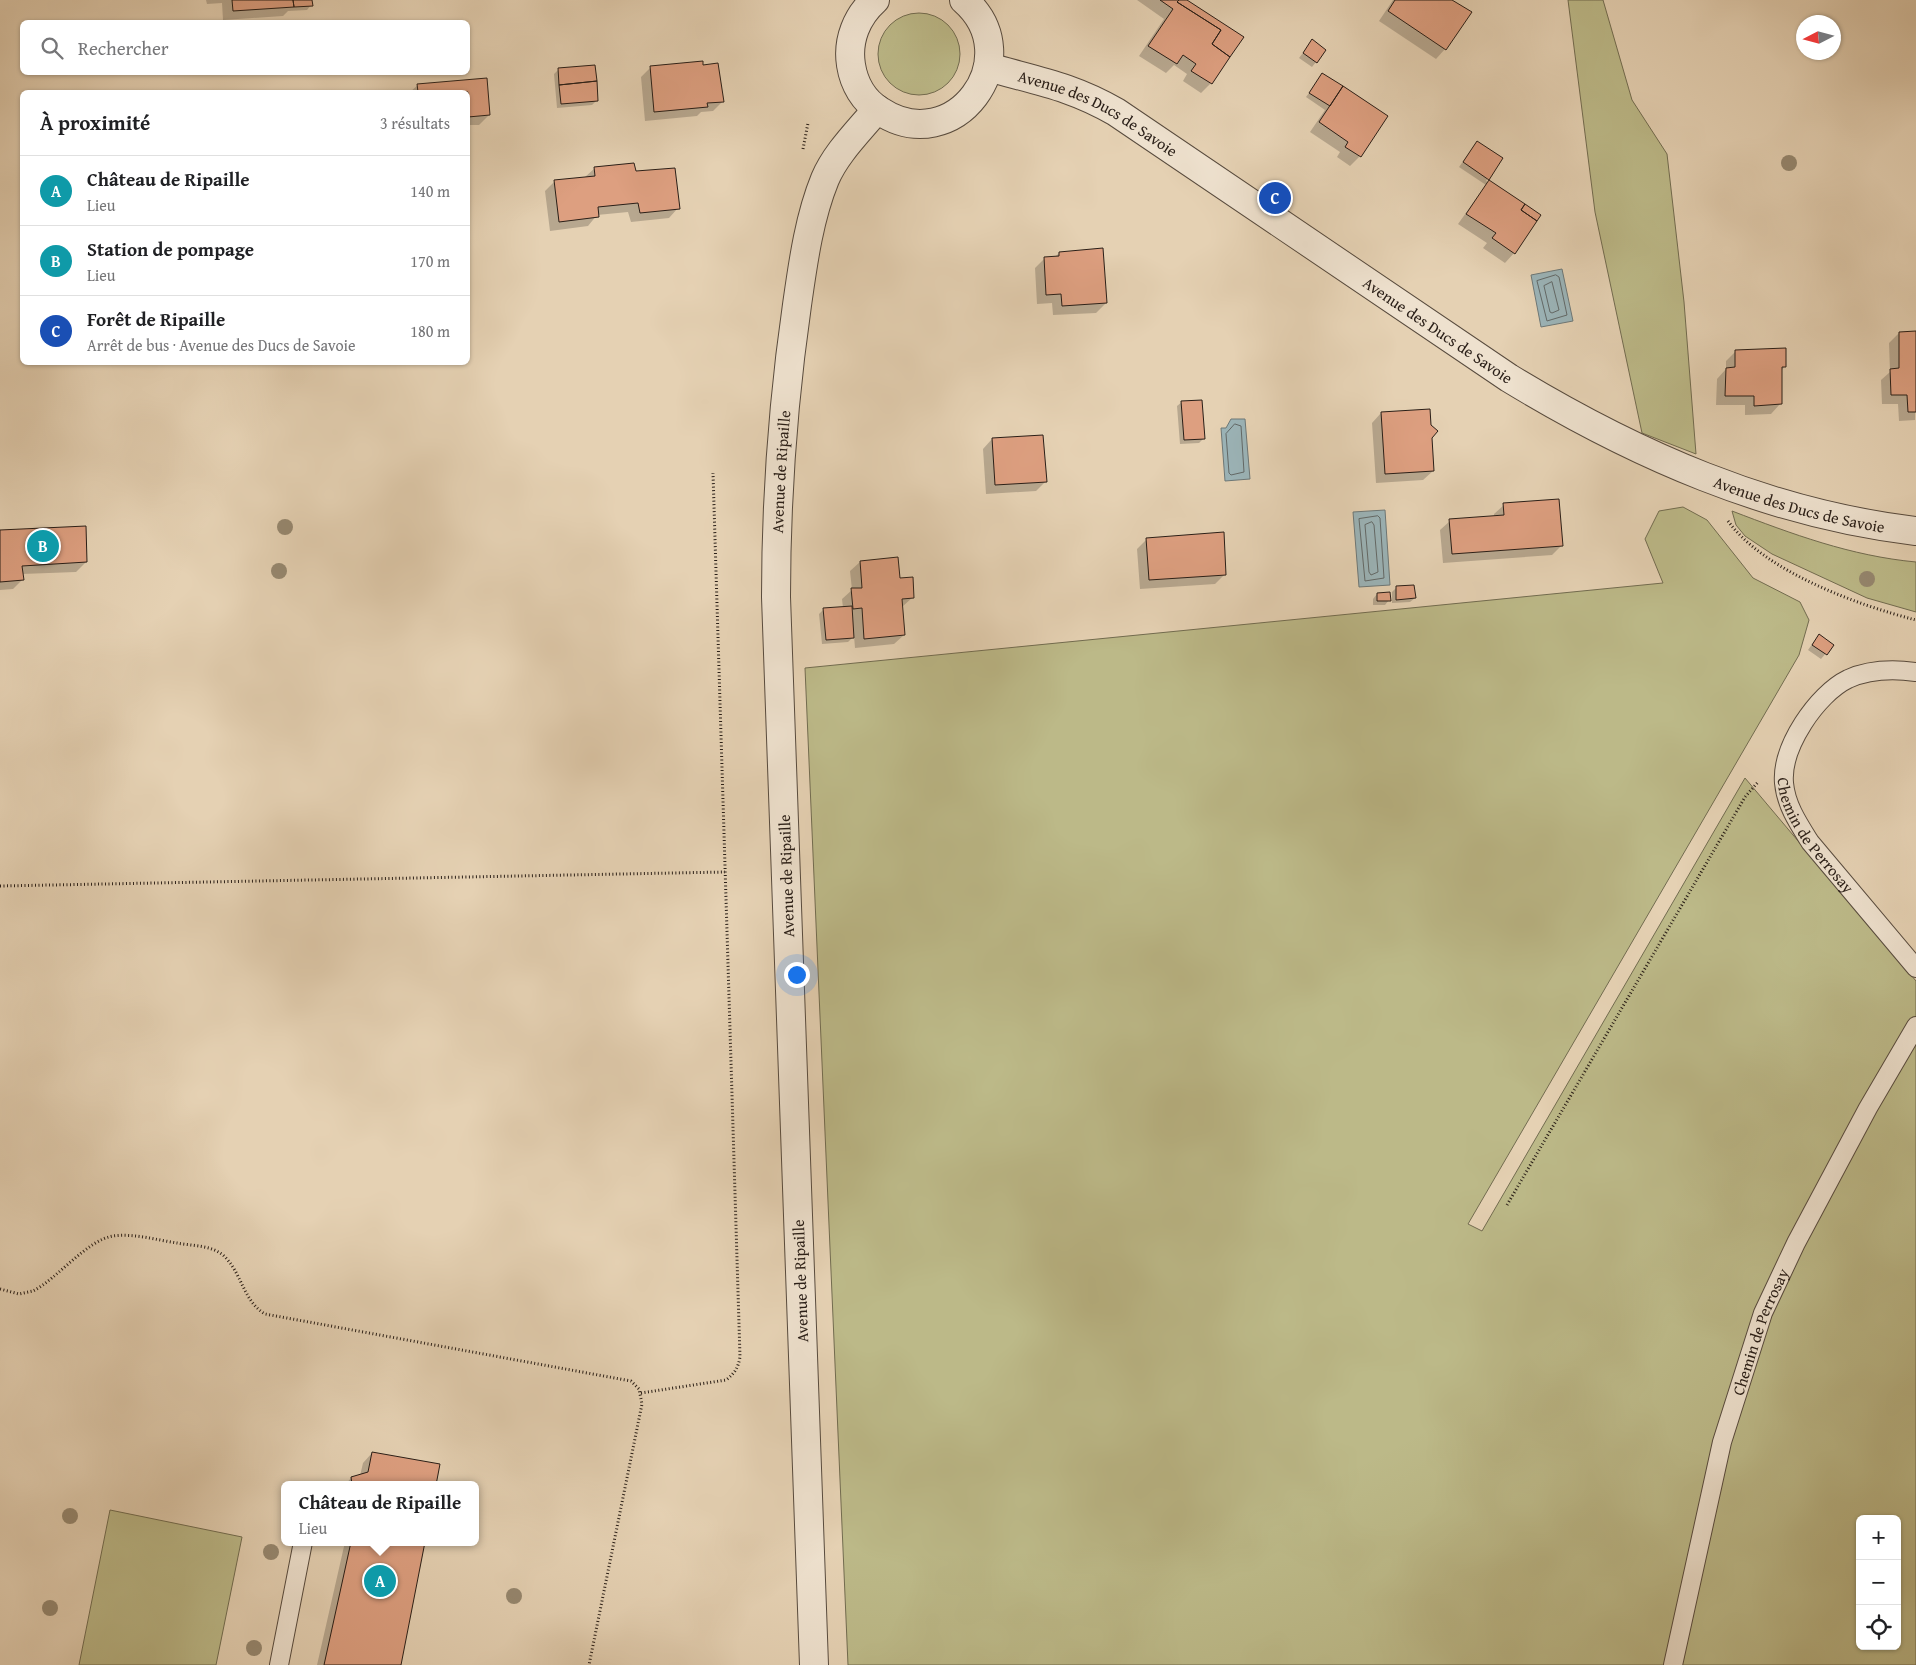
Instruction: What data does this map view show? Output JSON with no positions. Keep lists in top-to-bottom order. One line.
{"streets":{"street":["Avenue des Ducs de Savoie","Avenue de Ripaille"],"lane":["Chemin de Perrosay"]},"north":"left","page":{"search":"Rechercher","heading":["À proximité","3 résultats"],"list":[{"mark":"A","name":"Château de Ripaille","note":"Lieu","value":"140 m"},{"mark":"B","name":"Station de pompage","note":"Lieu","value":"170 m"},{"mark":"C","name":"Forêt de Ripaille","note":"Arrêt de bus · Avenue des Ducs de Savoie","value":"180 m"}],"pins":["C","B","A"],"popup":["Château de Ripaille","Lieu"],"map_buttons":["+","−"]}}
